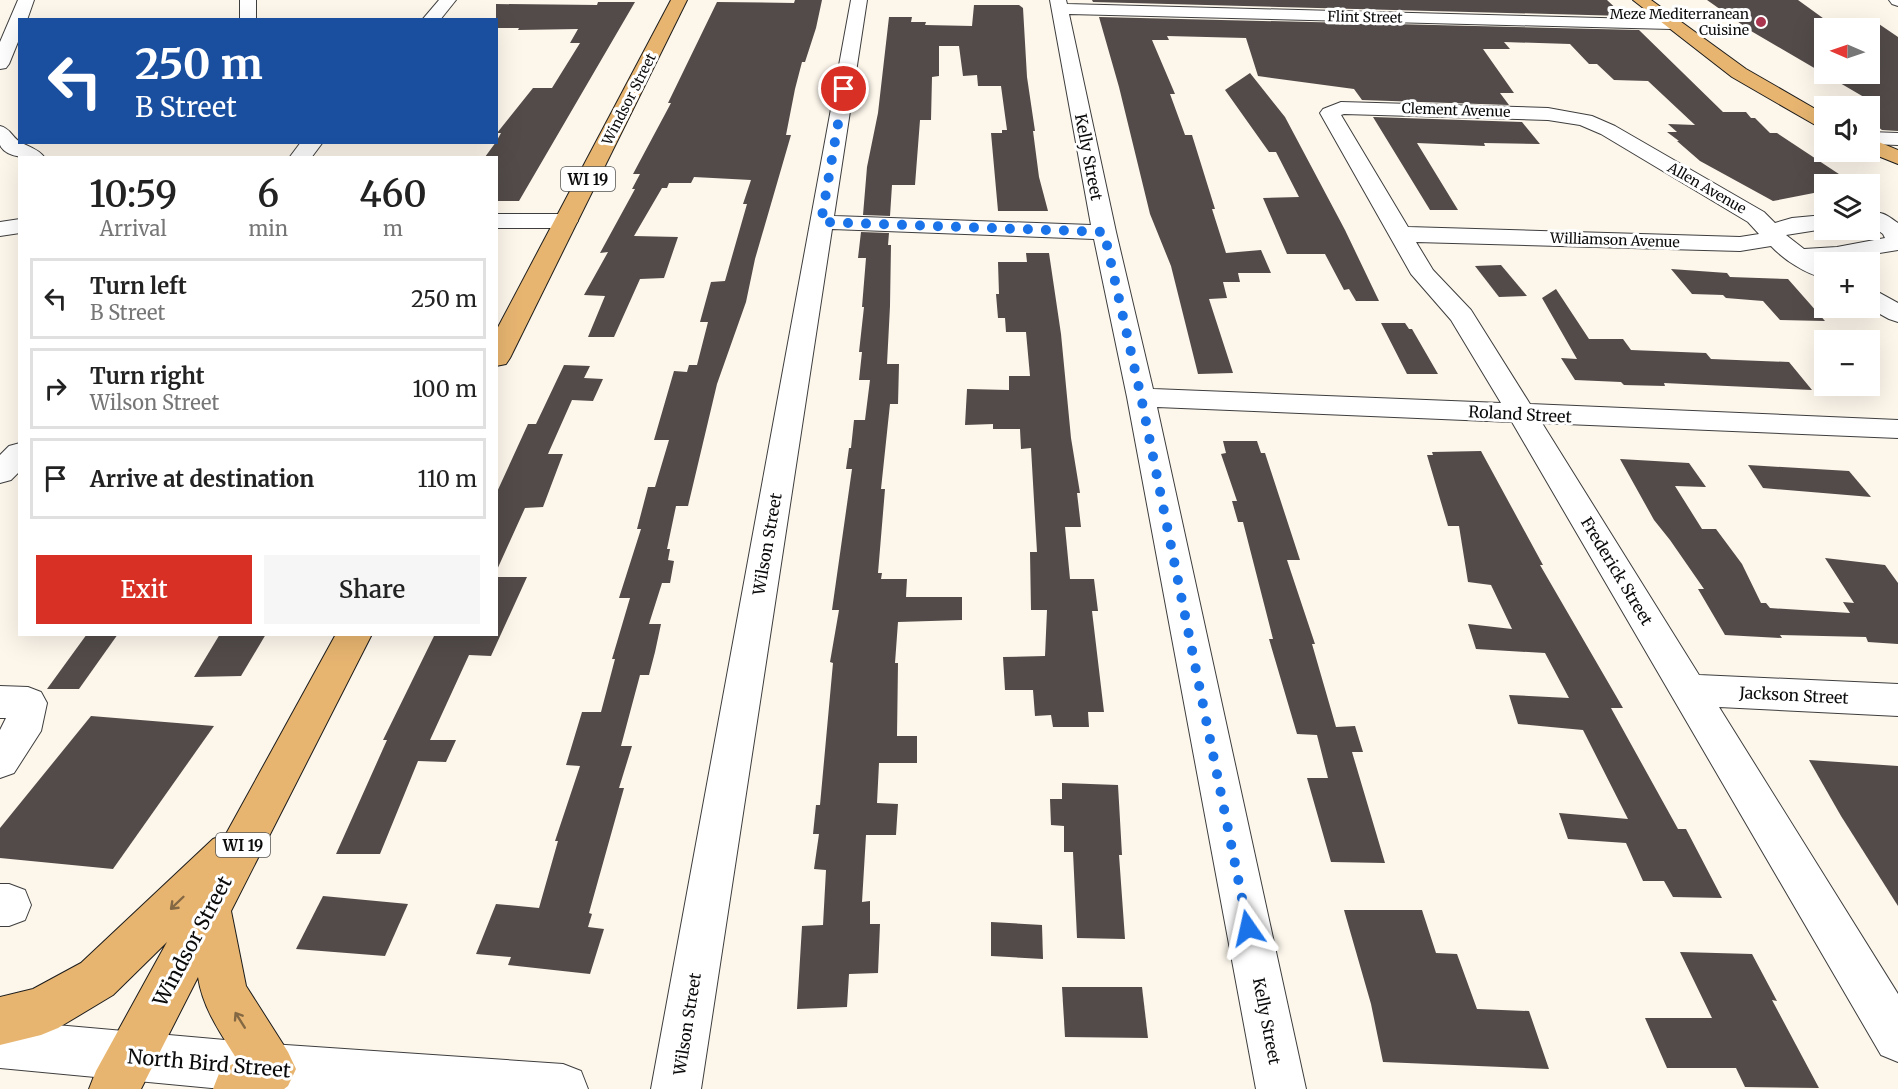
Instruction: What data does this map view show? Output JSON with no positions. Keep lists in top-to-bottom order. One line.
{"streets":{"main road":["Windsor Street","WI 19"],"street":["Flint Street","Clement Avenue","Kelly Street","Allen Avenue","Williamson Avenue","Roland Street","Wilson Street","Frederick Street","Jackson Street","North Bird Street"]},"crossings":[["Flint Street","Kelly Street"],["Windsor Street","North Bird Street"],["Clement Avenue","Allen Avenue"],["Clement Avenue","Frederick Street"],["Kelly Street","Roland Street"],["Allen Avenue","Williamson Avenue"],["Williamson Avenue","Frederick Street"],["Roland Street","Frederick Street"],["Frederick Street","Jackson Street"]],"places":["Meze Mediterranean Cuisine"],"north":"left","page":{"map_buttons":["+","−"],"turn":["250 m","B Street"],"eta":["10:59","Arrival","6","min","460","m"],"list":[{"name":"Turn left","note":"B Street","value":"250 m"},{"name":"Turn right","note":"Wilson Street","value":"100 m"},{"name":"Arrive at destination","value":"110 m"}],"buttons":["Exit","Share"]}}
